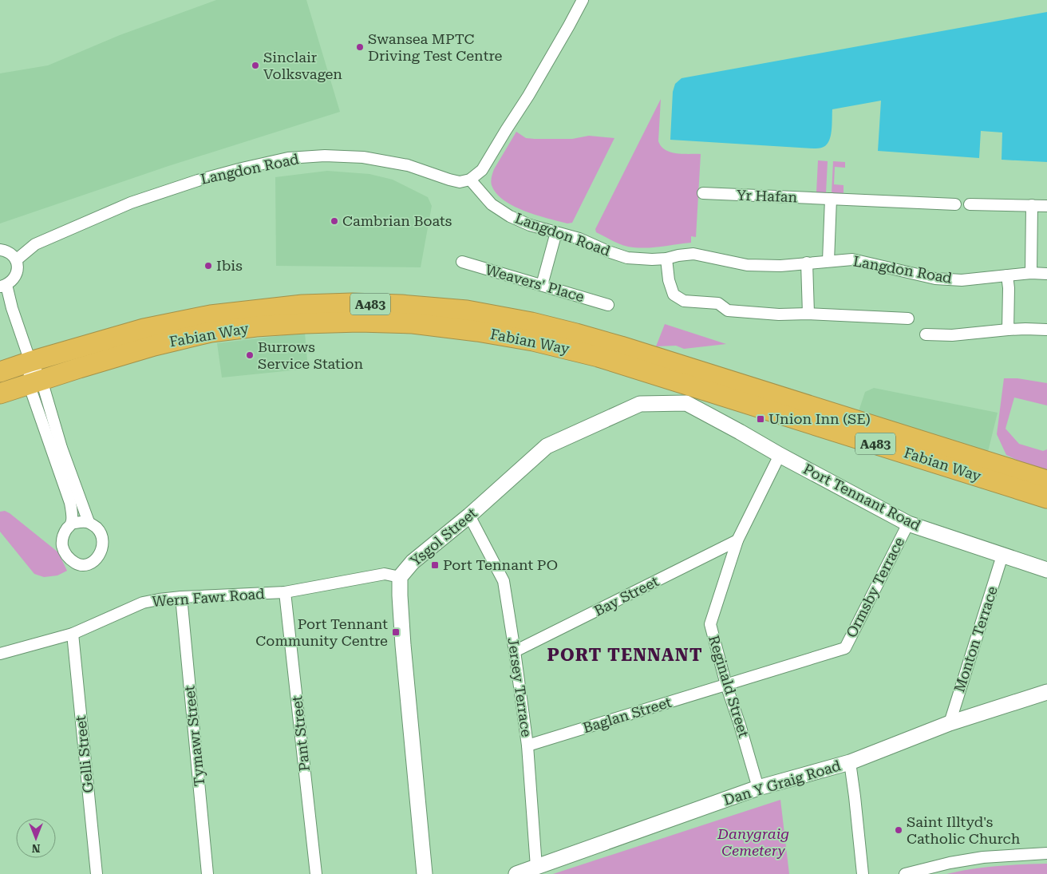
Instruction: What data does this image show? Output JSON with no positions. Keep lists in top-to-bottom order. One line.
{"streets":{"highway":["A483","Fabian Way"],"street":["Langdon Road","Yr Hafan","Weavers' Place","Port Tennant Road","Ysgol Street","Ormsby Terrace","Bay Street","Wern Fawr Road","Monton Terrace","Reginald Street","Jersey Terrace","Baglan Street","Pant Street","Tymawr Street","Gelli Street","Dan Y Graig Road"]},"crossings":[["Port Tennant Road","Ysgol Street"],["Port Tennant Road","Ormsby Terrace"],["Port Tennant Road","Monton Terrace"],["Port Tennant Road","Reginald Street"],["Ysgol Street","Wern Fawr Road"],["Ysgol Street","Jersey Terrace"],["Ormsby Terrace","Reginald Street"],["Ormsby Terrace","Baglan Street"],["Bay Street","Reginald Street"],["Bay Street","Jersey Terrace"],["Wern Fawr Road","Pant Street"],["Wern Fawr Road","Tymawr Street"],["Wern Fawr Road","Gelli Street"],["Monton Terrace","Dan Y Graig Road"],["Reginald Street","Baglan Street"],["Reginald Street","Dan Y Graig Road"],["Jersey Terrace","Baglan Street"],["Jersey Terrace","Dan Y Graig Road"]],"districts":["PORT TENNANT"],"parks":["Danygraig Cemetery"],"places":{"other":["Swansea MPTC Driving Test Centre","Sinclair Volksvagen","Cambrian Boats","Ibis","Burrows Service Station","Saint Illtyd's Catholic Church"],"transit":["Union Inn (SE)","Port Tennant PO","Port Tennant Community Centre"]},"north":"bottom"}
